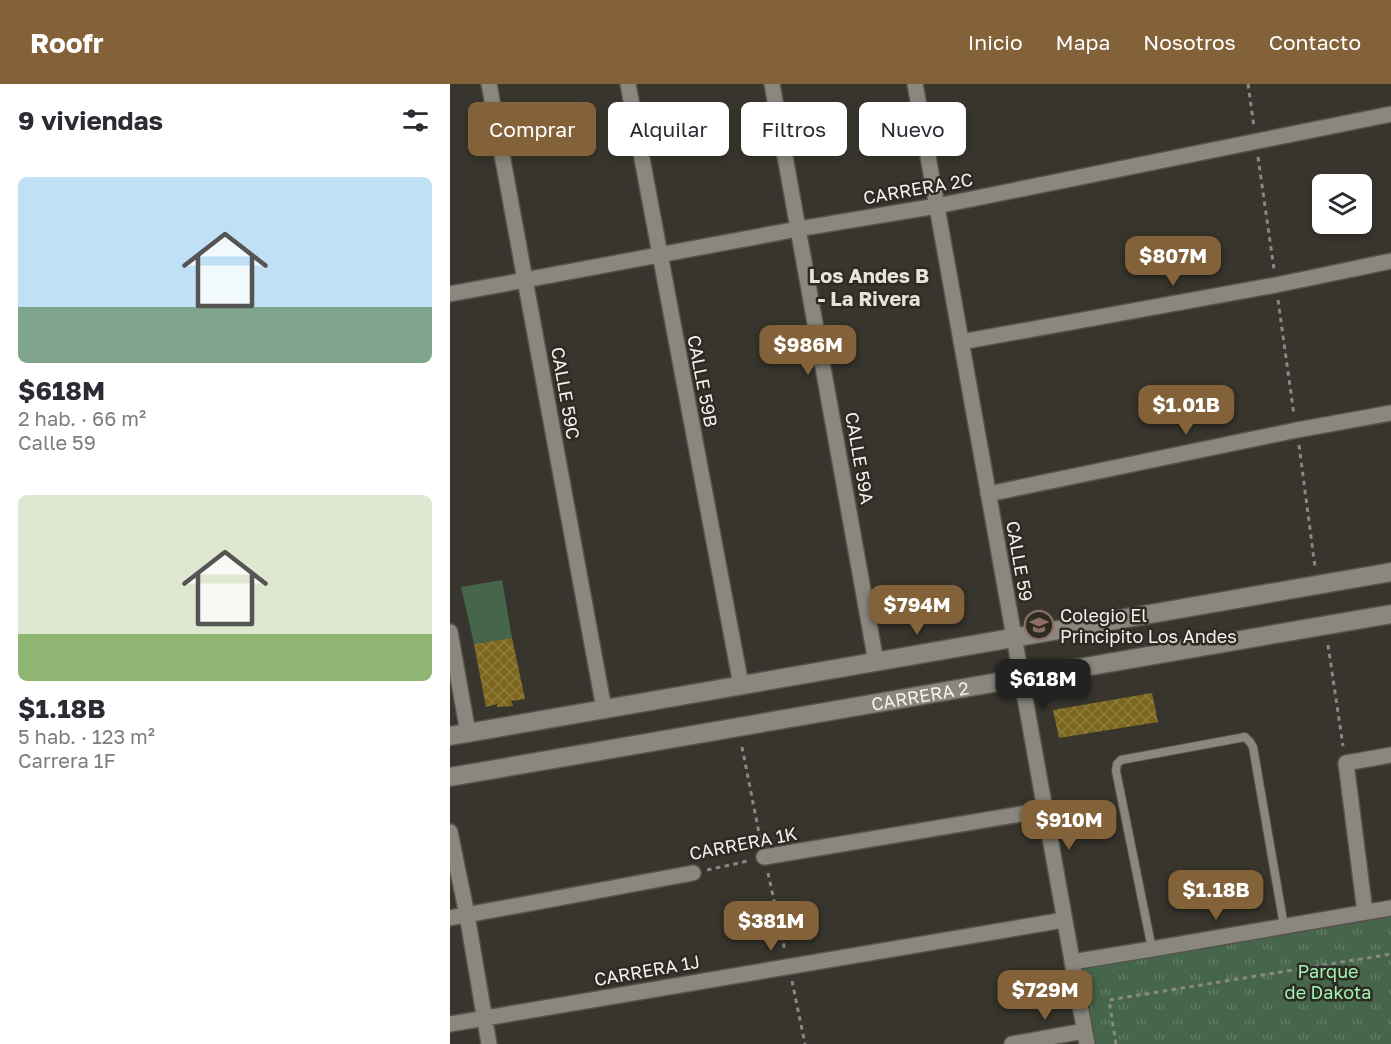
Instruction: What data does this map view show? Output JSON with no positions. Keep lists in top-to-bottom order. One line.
{"streets":{"street":["CARRERA 2C","CALLE 59B","CALLE 59C","CALLE 59A","CALLE 59","CARRERA 2","CARRERA 1K","CARRERA 1J"]},"crossings":[["CARRERA 2C","CALLE 59B"],["CARRERA 2C","CALLE 59C"],["CARRERA 2C","CALLE 59A"],["CARRERA 2C","CALLE 59"],["CALLE 59","CARRERA 2"],["CALLE 59","CARRERA 1K"],["CALLE 59","CARRERA 1J"]],"districts":["Los Andes B - La Rivera"],"parks":["Parque de Dakota"],"places":{"school or university":["Colegio El Principito Los Andes"]},"page":{"header":"Roofr","nav":["Inicio","Mapa","Nosotros","Contacto"],"heading":"9 viviendas","chip":["Comprar","Alquilar","Filtros","Nuevo"],"list":[{"name":"$618M","note":"2 hab. · 66 m² · Calle 59"},{"name":"$1.18B","note":"5 hab. · 123 m² · Carrera 1F"}],"price":["$807M","$986M","$1.01B","$794M","$618M","$910M","$1.18B","$381M","$729M"]}}
